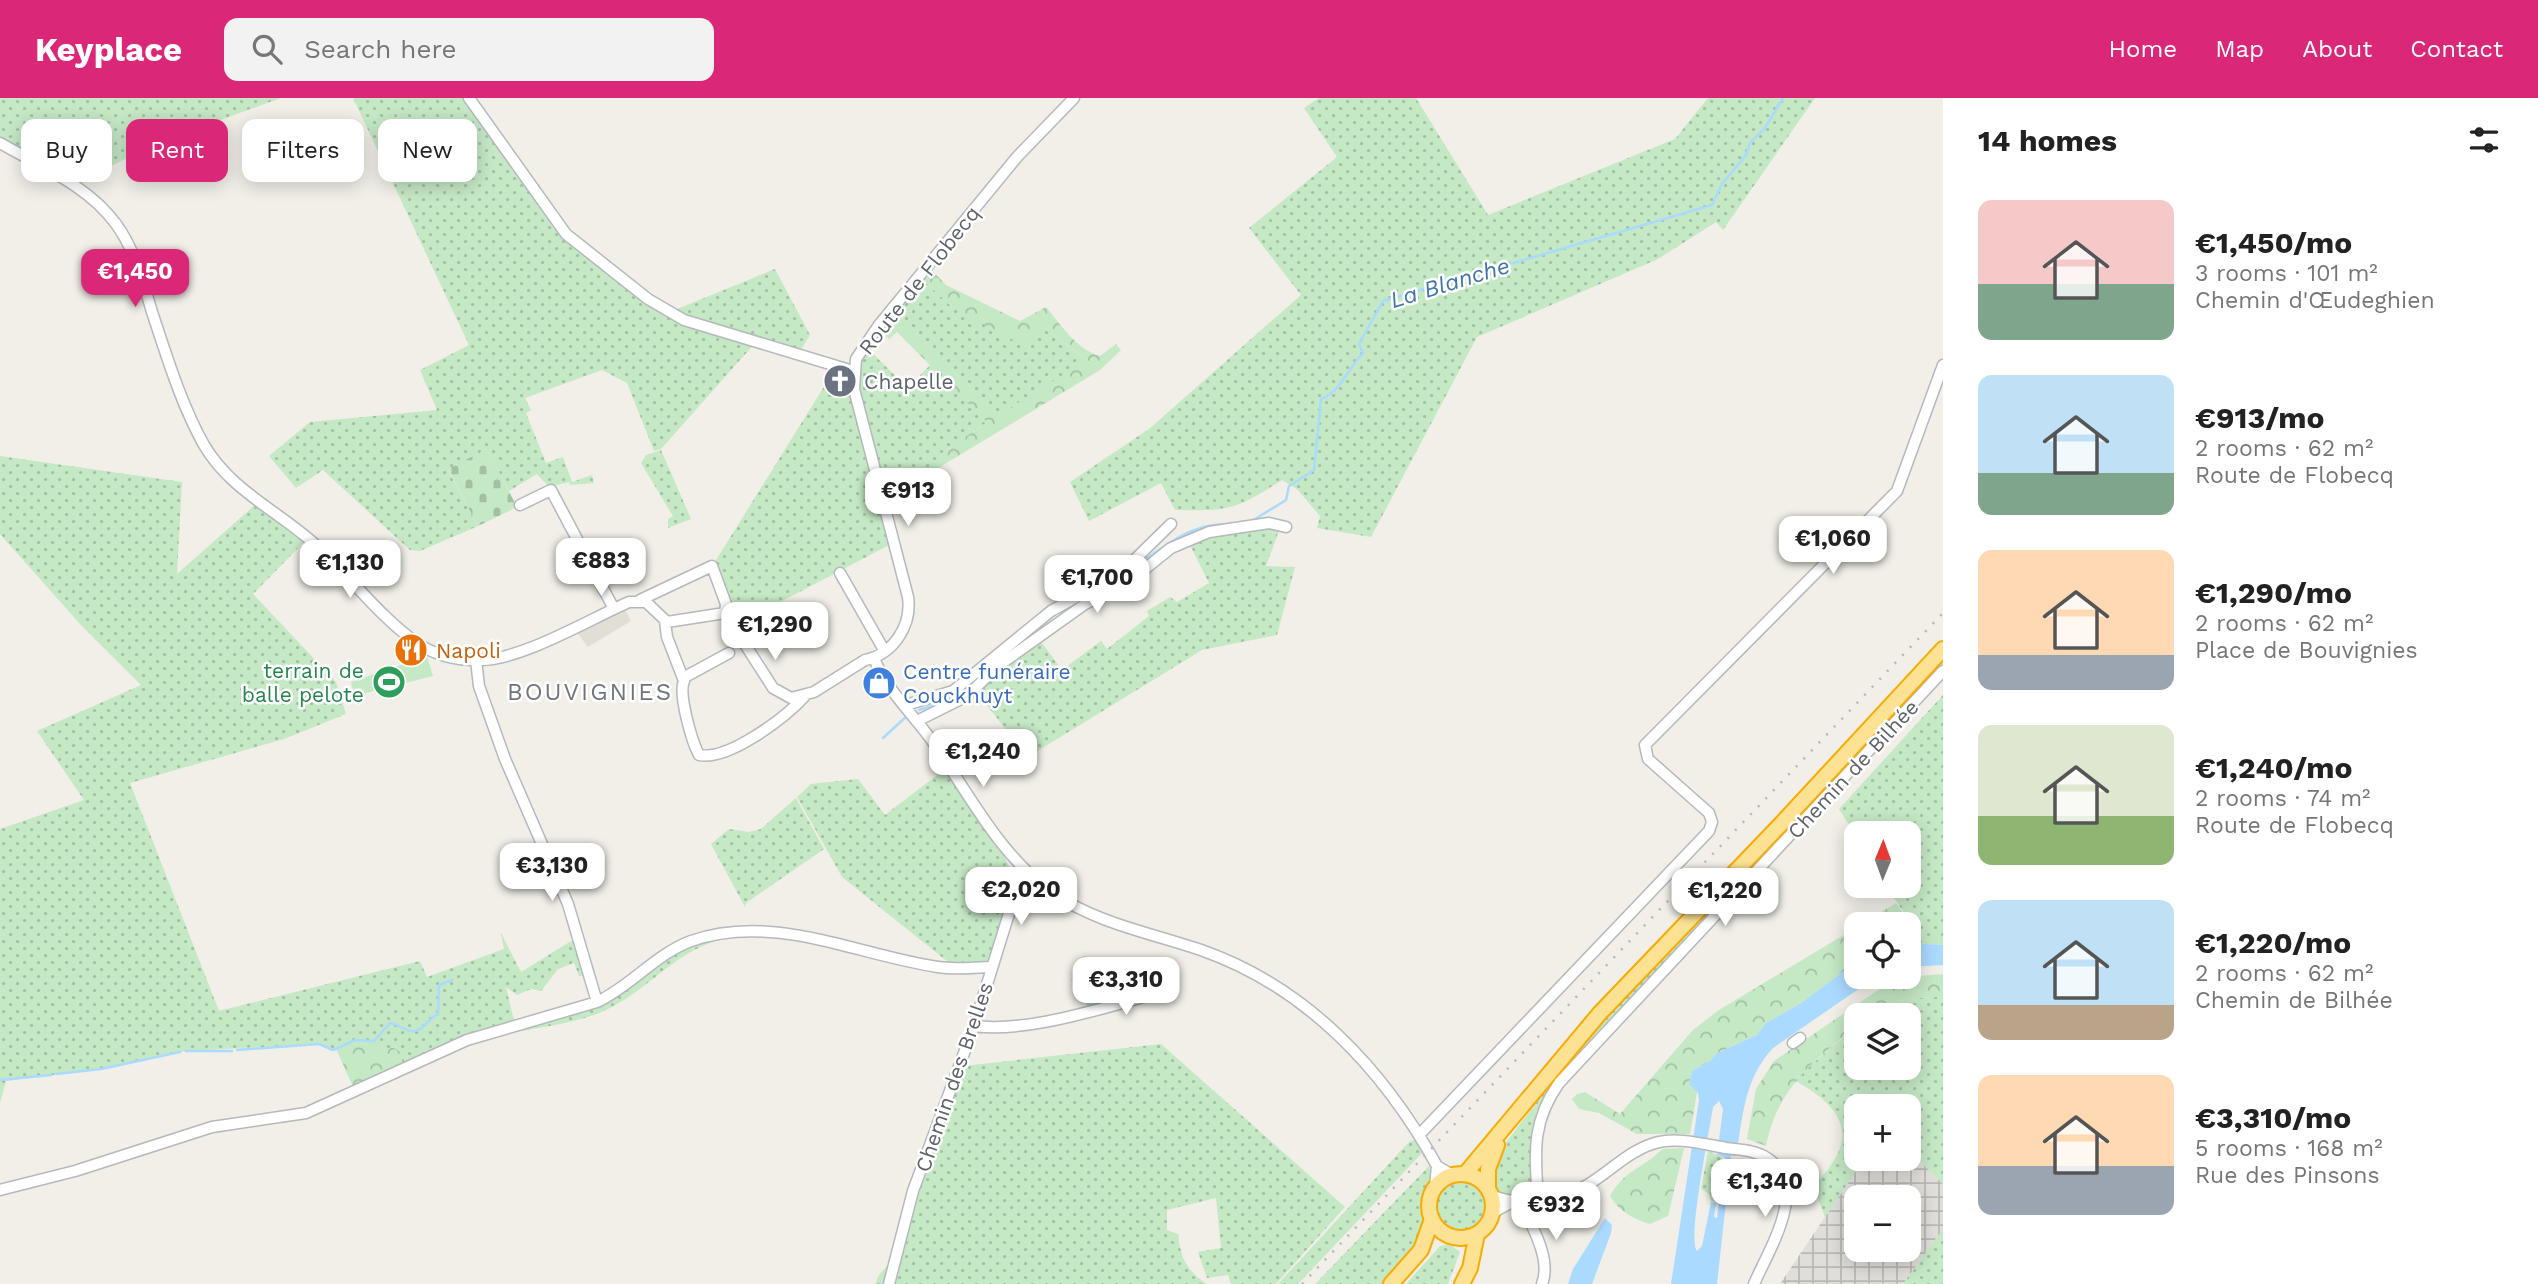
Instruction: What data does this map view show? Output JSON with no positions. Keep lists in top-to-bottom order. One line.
{"streets":{"street":["Route de Flobecq","Chemin de Bilhée","Chemin des Brelles"]},"districts":["BOUVIGNIES"],"water":["La Blanche"],"places":{"church":["Chapelle"],"restaurant":["Napoli"],"sports":["terrain de balle pelote"],"shop":["Centre funéraire Couckhuyt"]},"north":"top","page":{"header":"Keyplace","search":"Search here","nav":["Home","Map","About","Contact"],"heading":"14 homes","chip":["Buy","Rent","Filters","New"],"list":[{"name":"€1,450/mo","note":"3 rooms · 101 m² · Chemin d'Œudeghien"},{"name":"€913/mo","note":"2 rooms · 62 m² · Route de Flobecq"},{"name":"€1,290/mo","note":"2 rooms · 62 m² · Place de Bouvignies"},{"name":"€1,240/mo","note":"2 rooms · 74 m² · Route de Flobecq"},{"name":"€1,220/mo","note":"2 rooms · 62 m² · Chemin de Bilhée"},{"name":"€3,310/mo","note":"5 rooms · 168 m² · Rue des Pinsons"}],"price":["€1,450","€913","€1,060","€883","€1,130","€1,700","€1,290","€1,240","€3,130","€2,020","€1,220","€3,310","€1,340","€932"],"map_buttons":["+","−"]}}
